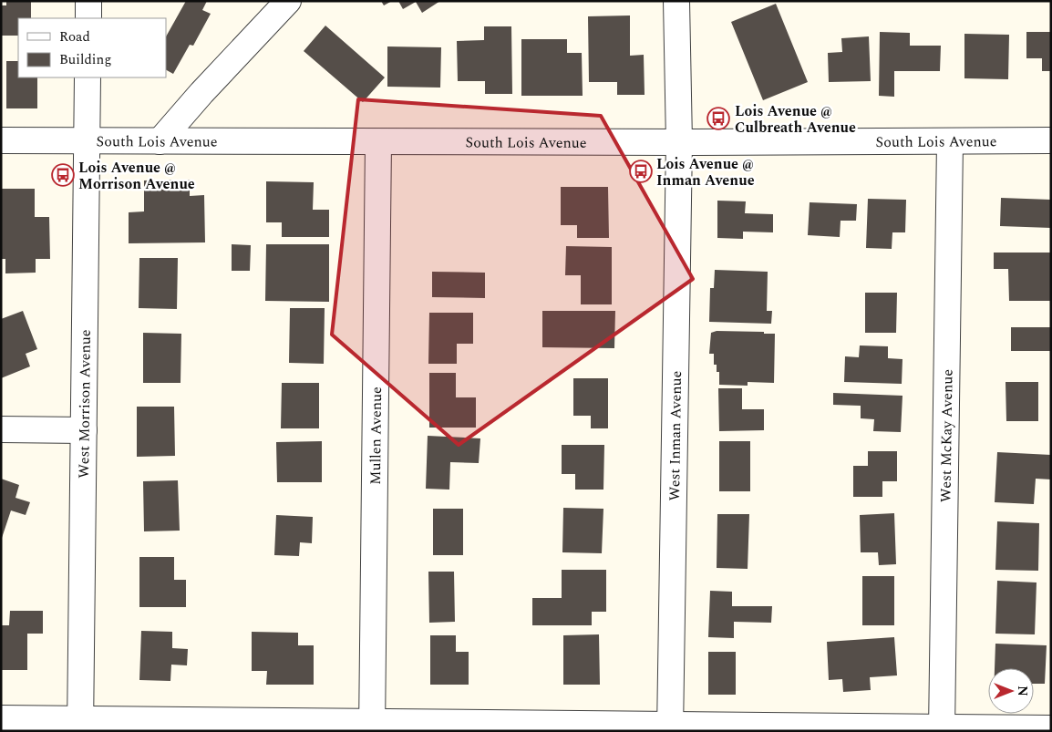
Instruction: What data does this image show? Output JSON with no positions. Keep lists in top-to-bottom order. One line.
{"streets":{"street":["South Lois Avenue","West Morrison Avenue","Mullen Avenue","West Inman Avenue","West McKay Avenue"]},"crossings":[["South Lois Avenue","West Morrison Avenue"],["South Lois Avenue","Mullen Avenue"],["South Lois Avenue","West Inman Avenue"],["South Lois Avenue","West McKay Avenue"]],"places":{"bus stop":["Lois Avenue @ Culbreath Avenue","Lois Avenue @ Inman Avenue","Lois Avenue @ Morrison Avenue"]},"legend":["Road","Building"],"north":"right"}
